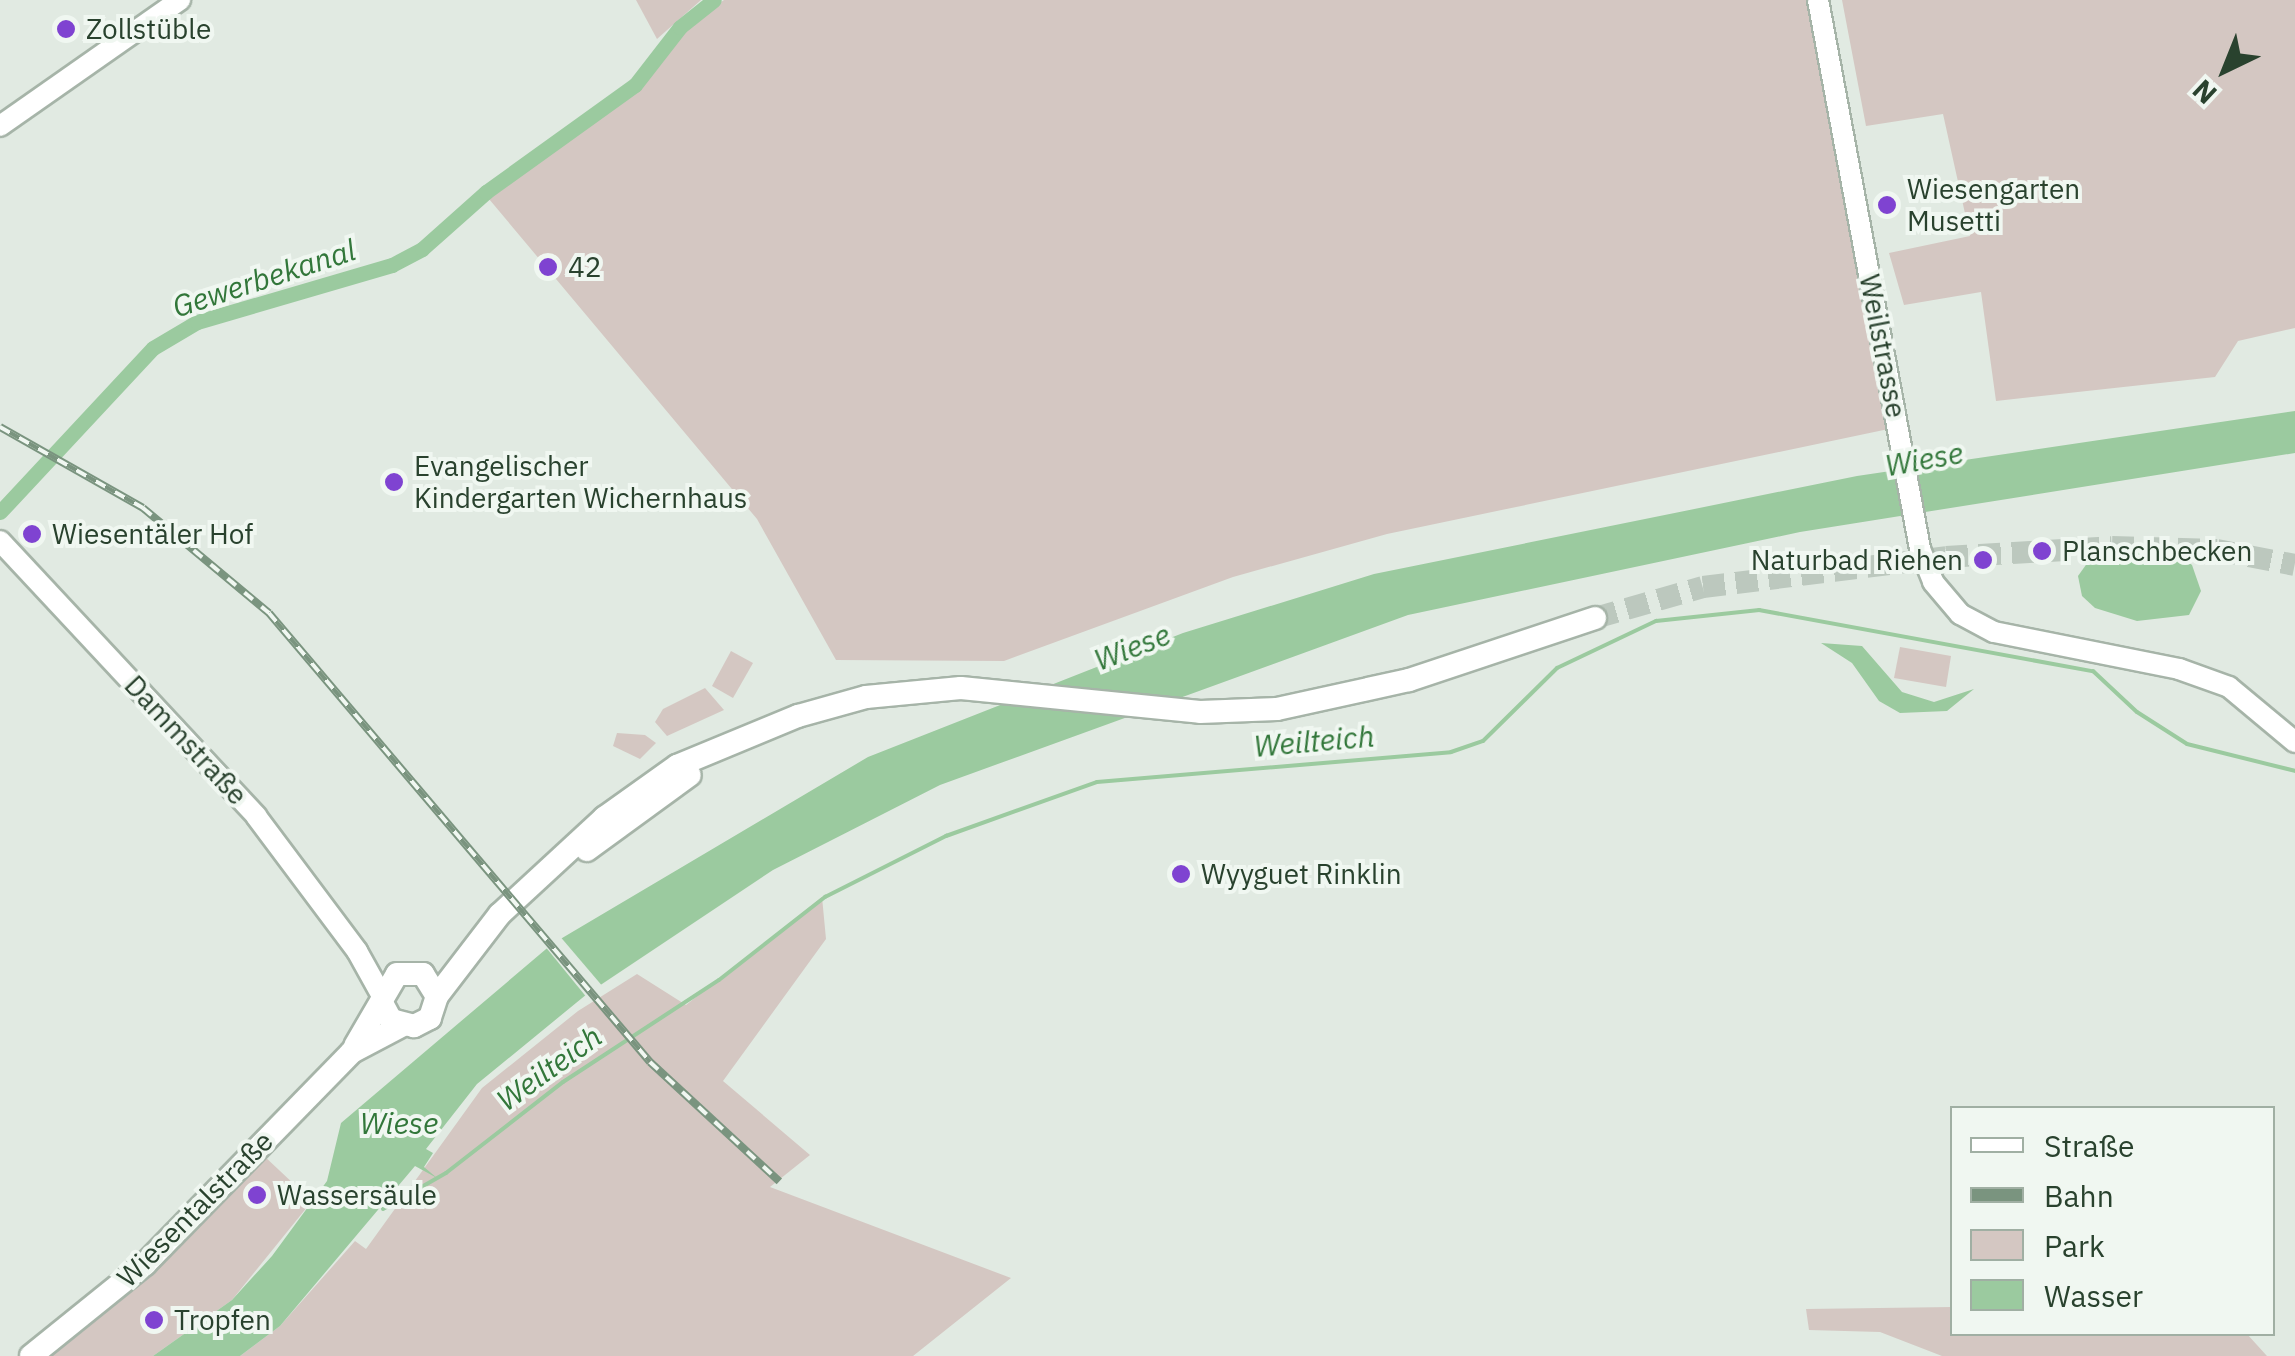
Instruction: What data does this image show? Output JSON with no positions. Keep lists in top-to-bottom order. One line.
{"streets":{"main road":["Wiesentalstraße"],"street":["Weilstrasse","Dammstraße"]},"crossings":[["Dammstraße","Wiesentalstraße"]],"water":["Gewerbekanal","Wiese","Weilteich"],"places":["Zollstüble","Wiesengarten Musetti","42","Evangelischer Kindergarten Wichernhaus","Wiesentäler Hof","Planschbecken","Naturbad Riehen","Wyyguet Rinklin","Wassersäule","Tropfen"],"legend":["Straße","Bahn","Park","Wasser"],"north":"bottom left"}
